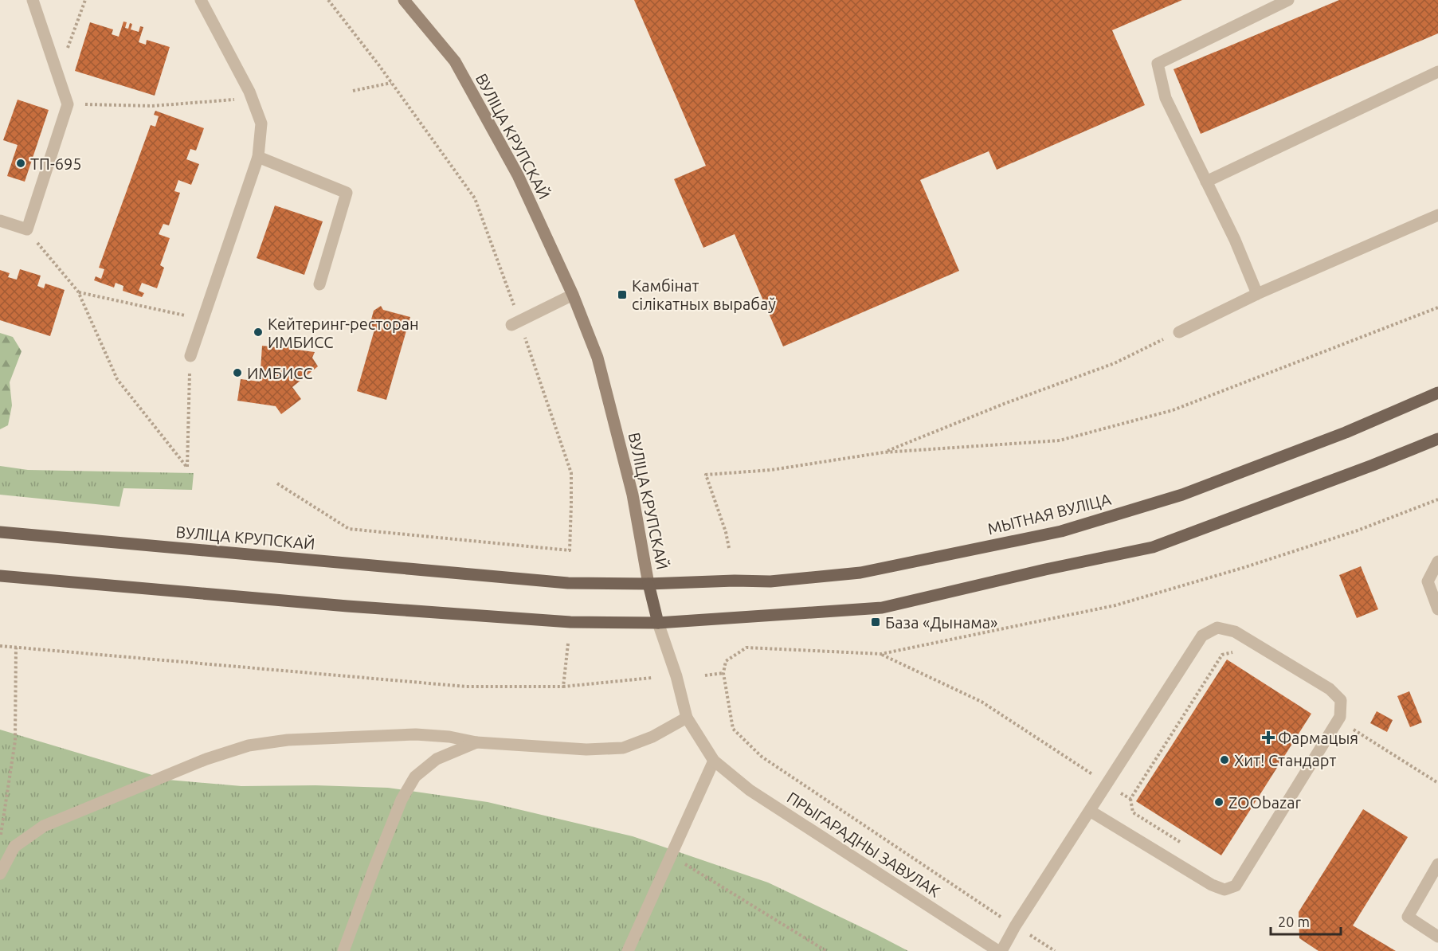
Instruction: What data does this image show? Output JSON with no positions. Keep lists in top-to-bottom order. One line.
{"streets":{"main road":["ВУЛІЦА КРУПСКАЙ","МЫТНАЯ ВУЛІЦА"],"street":["ПРЫГАРАДНЫ ЗАВУЛАК"]},"crossings":[["ВУЛІЦА КРУПСКАЙ","МЫТНАЯ ВУЛІЦА"]],"places":{"other":["ТП-695","Кейтеринг-ресторан ИМБИСС","ИМБИСС","Хит! Стандарт","ZOObazar"],"transit":["Камбінат сілікатных вырабаў","База «Дынама»"],"health":["Фармацыя"]},"scale_bar":"20 m"}
